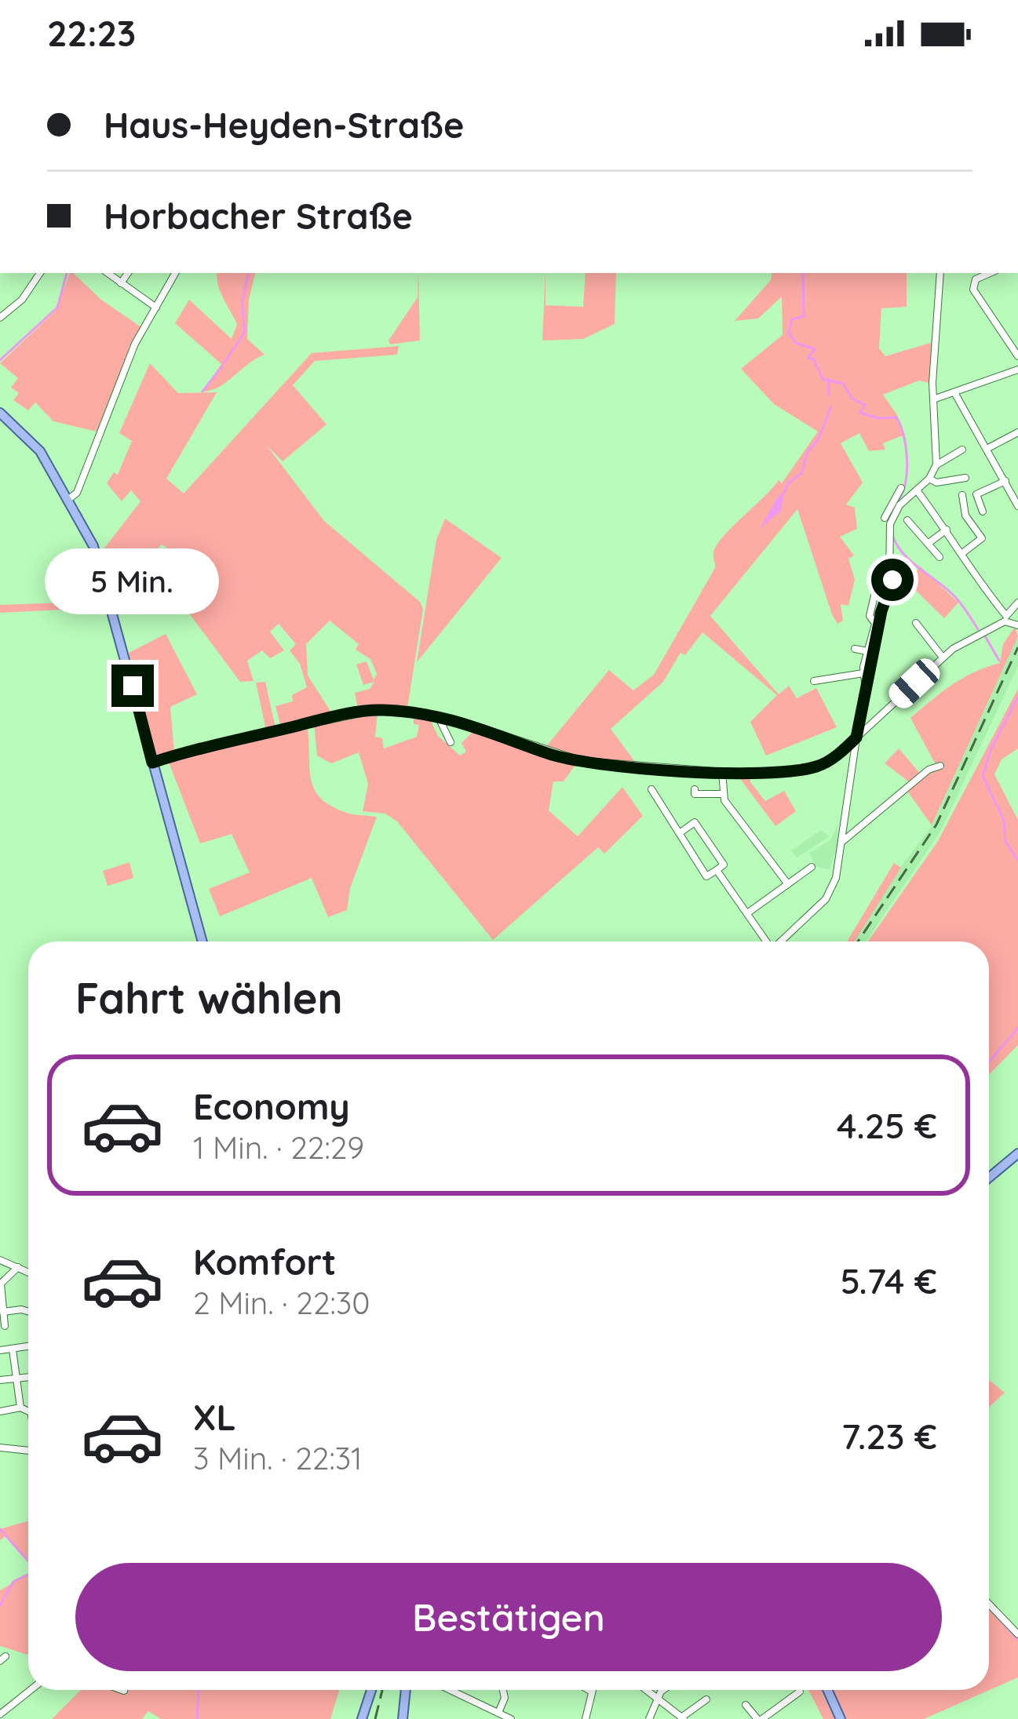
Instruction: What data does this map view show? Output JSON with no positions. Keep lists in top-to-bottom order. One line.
{"page":{"status":"22:23","banner":["Haus-Heyden-Straße","Horbacher Straße"],"bubble":"5 Min.","heading":"Fahrt wählen","list":[{"name":"Economy","note":"1 Min. · 22:29","value":"4.25 €"},{"name":"Komfort","note":"2 Min. · 22:30","value":"5.74 €"},{"name":"XL","note":"3 Min. · 22:31","value":"7.23 €"}],"buttons":"Bestätigen"}}
